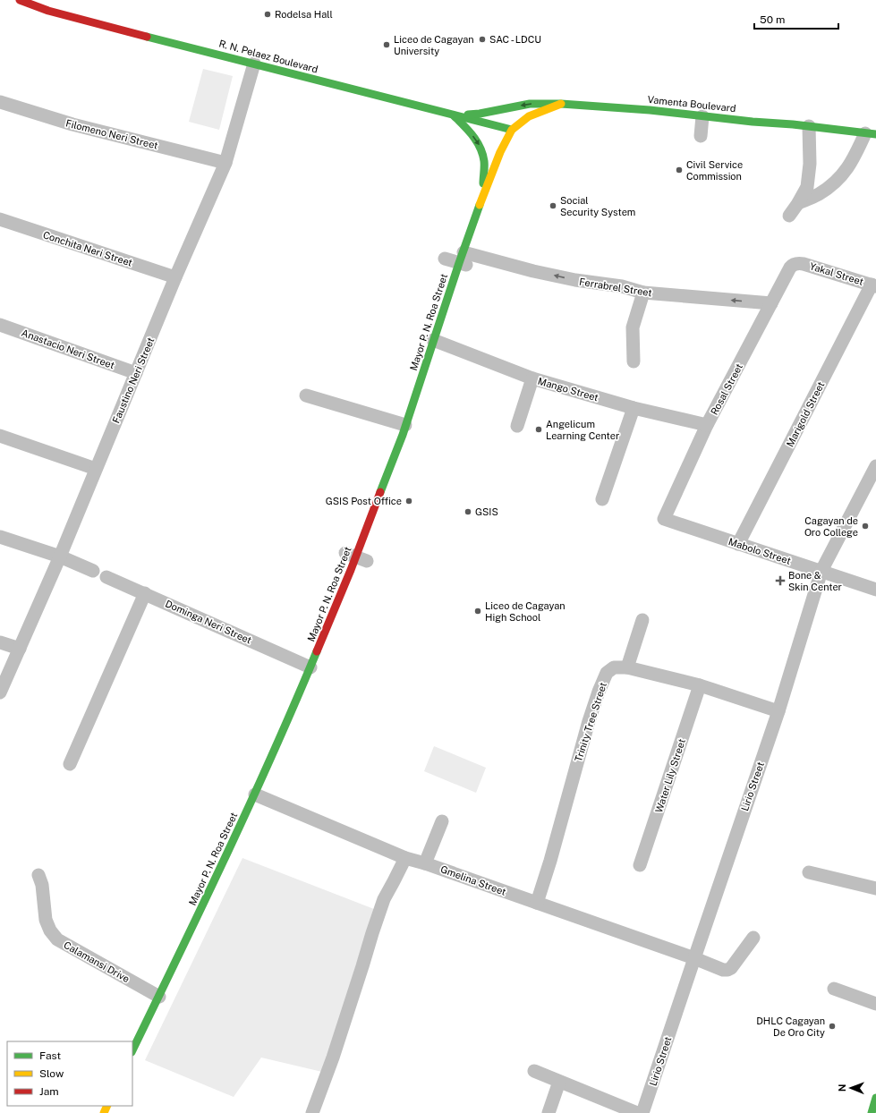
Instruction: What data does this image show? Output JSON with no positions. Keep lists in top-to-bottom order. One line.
{"streets":{"main road":["R. N. Pelaez Boulevard","Vamenta Boulevard","Mayor P. N. Roa Street"],"street":["Filomeno Neri Street","Conchita Neri Street","Yakal Street","Ferrabrel Street","Anastacio Neri Street","Faustino Neri Street","Mango Street","Rosal Street","Marigold Street","Mabolo Street","Dominga Neri Street","Trinity Tree Street","Water Lily Street","Lirio Street","Gmelina Street","Calamansi Drive"]},"crossings":[["R. N. Pelaez Boulevard","Vamenta Boulevard"],["R. N. Pelaez Boulevard","Mayor P. N. Roa Street"],["R. N. Pelaez Boulevard","Faustino Neri Street"],["Vamenta Boulevard","Mayor P. N. Roa Street"],["Filomeno Neri Street","Faustino Neri Street"],["Conchita Neri Street","Faustino Neri Street"],["Yakal Street","Rosal Street"],["Yakal Street","Marigold Street"],["Ferrabrel Street","Mayor P. N. Roa Street"],["Ferrabrel Street","Rosal Street"],["Mayor P. N. Roa Street","Mango Street"],["Mayor P. N. Roa Street","Dominga Neri Street"],["Mayor P. N. Roa Street","Gmelina Street"],["Mayor P. N. Roa Street","Calamansi Drive"],["Anastacio Neri Street","Faustino Neri Street"],["Mango Street","Rosal Street"],["Rosal Street","Mabolo Street"],["Marigold Street","Mabolo Street"],["Mabolo Street","Lirio Street"],["Trinity Tree Street","Water Lily Street"],["Trinity Tree Street","Lirio Street"],["Trinity Tree Street","Gmelina Street"],["Lirio Street","Gmelina Street"]],"one_way":["Ferrabrel Street"],"places":{"other":["Rodelsa Hall","SAC - LDCU","Liceo de Cagayan University","Civil Service Commission","Social Security System","Angelicum Learning Center","GSIS Post Office","GSIS","Cagayan de Oro College","Liceo de Cagayan High School","DHLC Cagayan De Oro City"],"health":["Bone & Skin Center"]},"legend":["Fast","Slow","Jam"],"scale_bar":"50 m","north":"left"}
